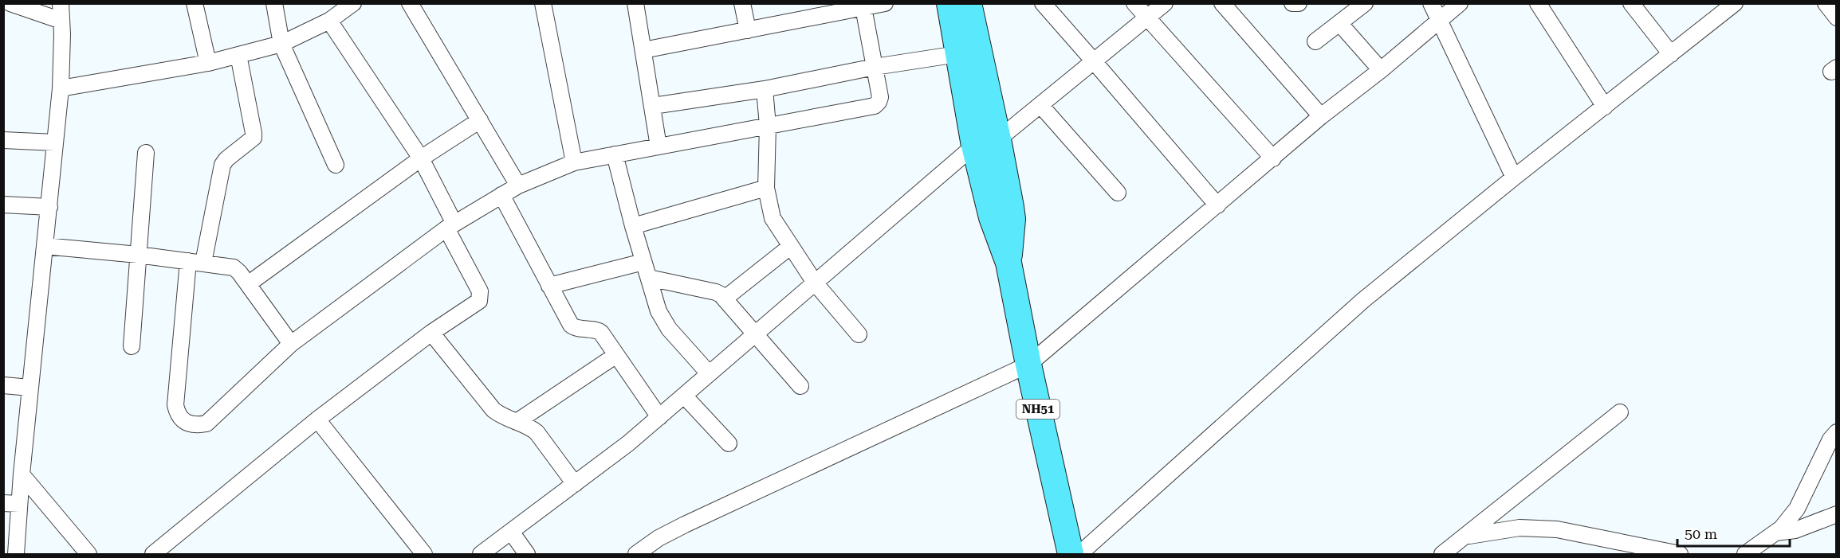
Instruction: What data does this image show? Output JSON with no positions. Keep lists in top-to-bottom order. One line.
{"streets":{"highway":["NH51"]},"scale_bar":"50 m"}
